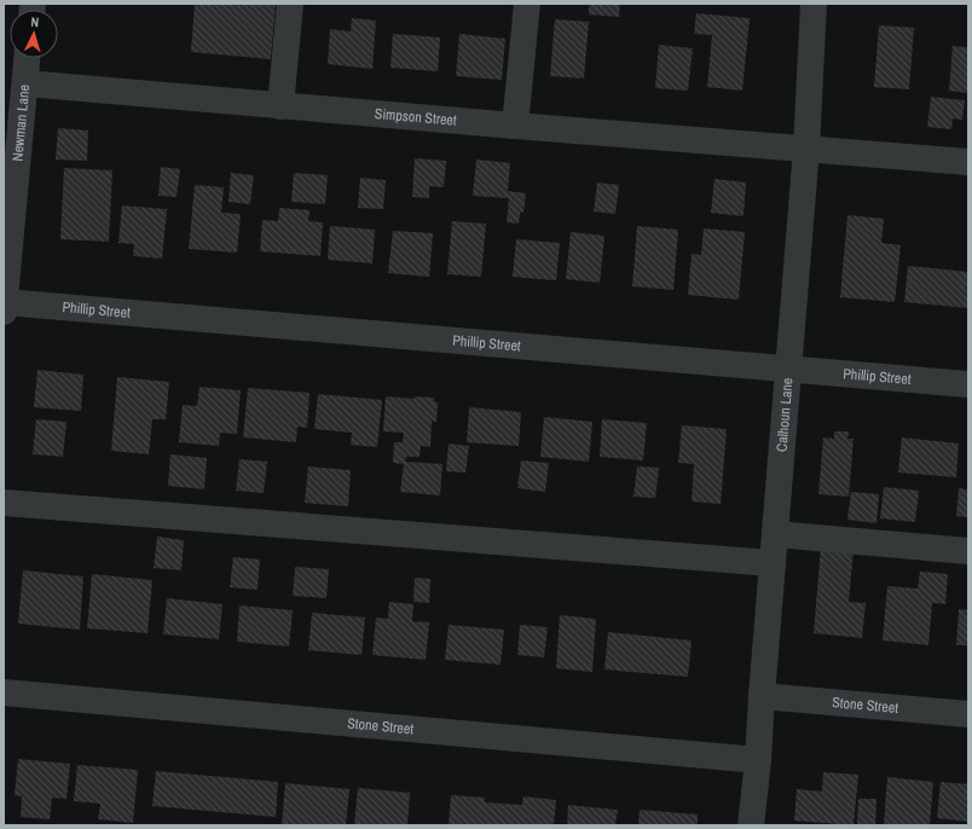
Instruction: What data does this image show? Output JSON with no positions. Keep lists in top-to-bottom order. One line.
{"streets":{"street":["Simpson Street","Newman Lane","Phillip Street","Calhoun Lane","Stone Street"]},"crossings":[["Simpson Street","Newman Lane"],["Simpson Street","Calhoun Lane"],["Newman Lane","Phillip Street"],["Phillip Street","Calhoun Lane"],["Calhoun Lane","Stone Street"]],"north":"top"}
